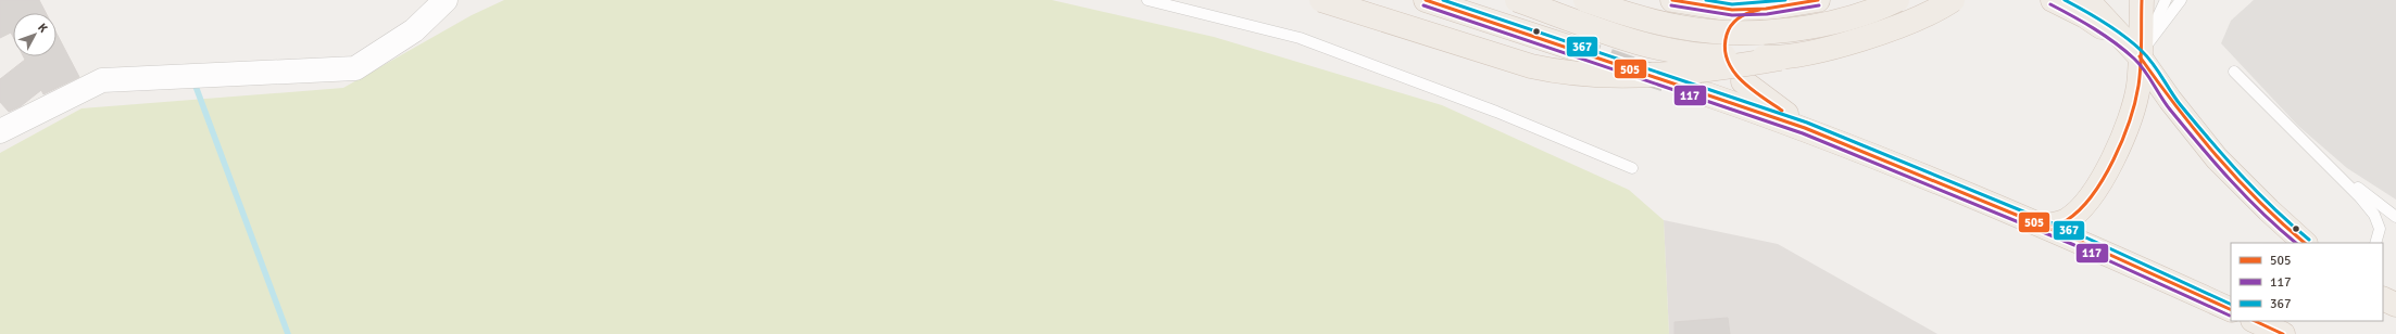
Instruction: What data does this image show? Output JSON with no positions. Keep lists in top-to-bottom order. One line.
{"lines":["transit line 505","transit line 367","transit line 117"],"legend":["505","117","367"],"north":"top right"}
